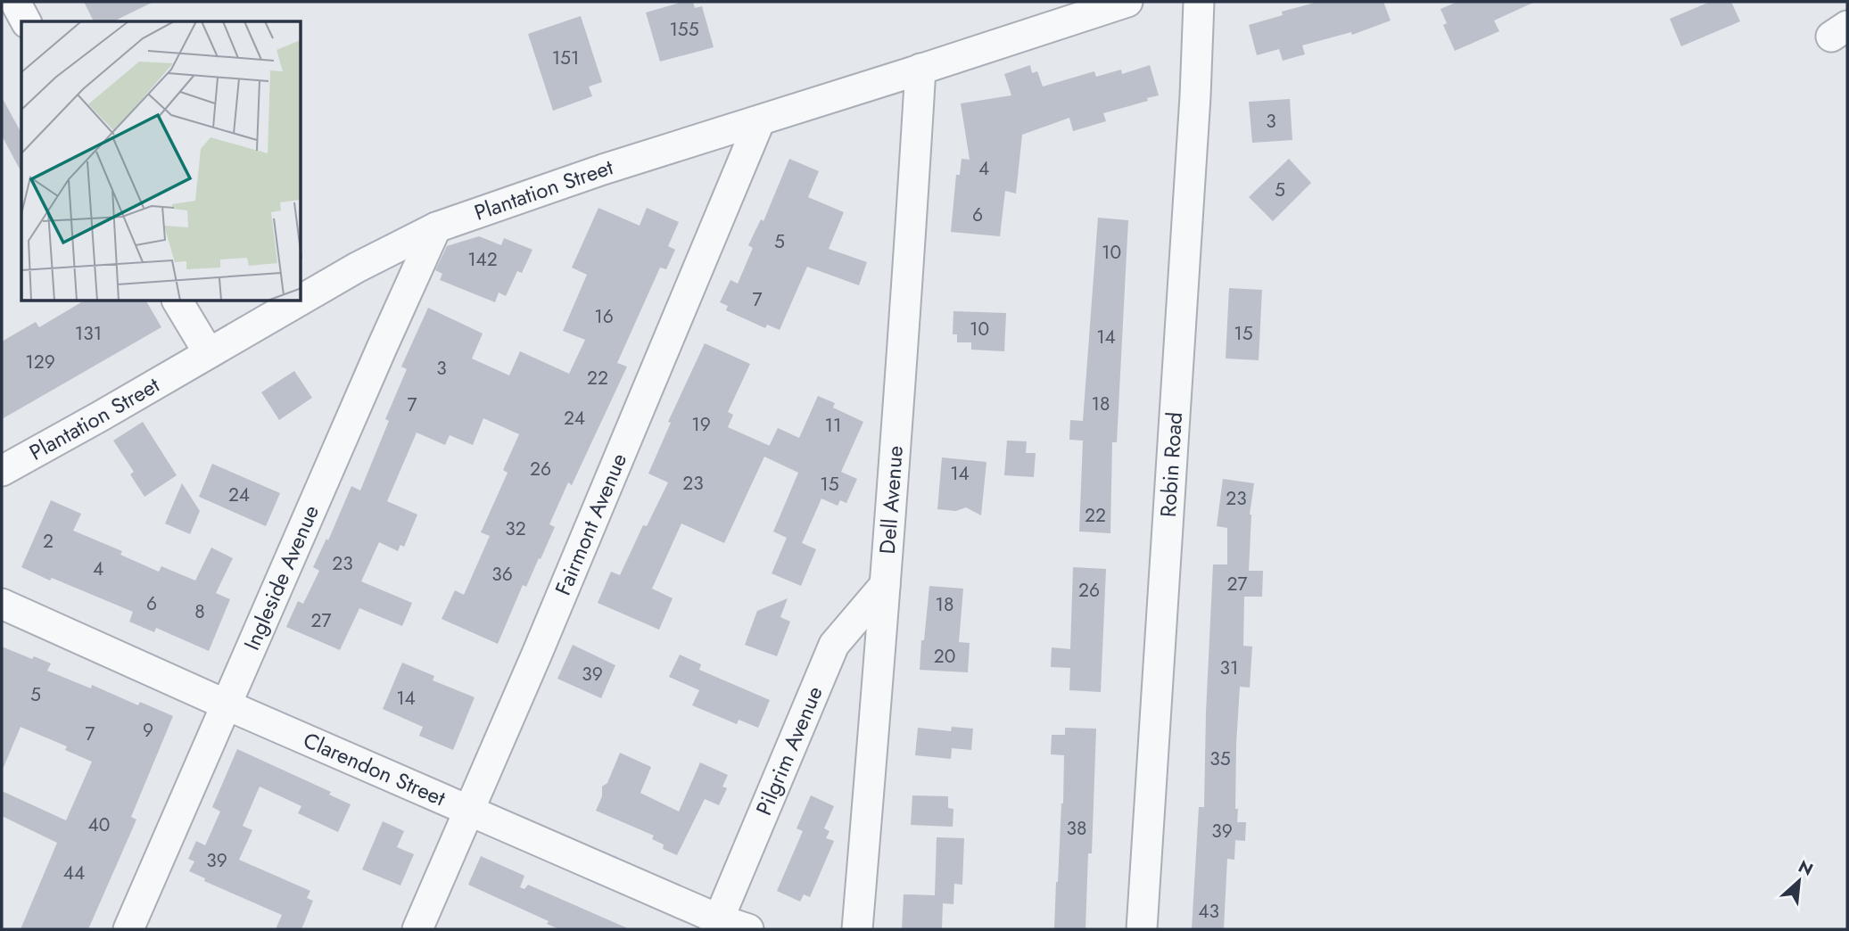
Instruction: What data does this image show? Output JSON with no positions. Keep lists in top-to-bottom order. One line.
{"streets":{"street":["Plantation Street","Robin Road","Dell Avenue","Fairmont Avenue","Ingleside Avenue","Pilgrim Avenue","Clarendon Street"]},"crossings":[["Plantation Street","Dell Avenue"],["Plantation Street","Fairmont Avenue"],["Plantation Street","Ingleside Avenue"],["Dell Avenue","Pilgrim Avenue"],["Fairmont Avenue","Clarendon Street"],["Ingleside Avenue","Clarendon Street"],["Pilgrim Avenue","Clarendon Street"]],"house_numbers":["155","151","3","4","5","6","5","10","142","7","16","10","131","15","14","129","3","22","18","7","24","19","11","26","14","23","15","24","23","22","32","2","23","4","36","27","26","6","18","8","27","20","31","39","5","14","9","7","35","40","38","39","39","44","43"],"north":"top right"}
